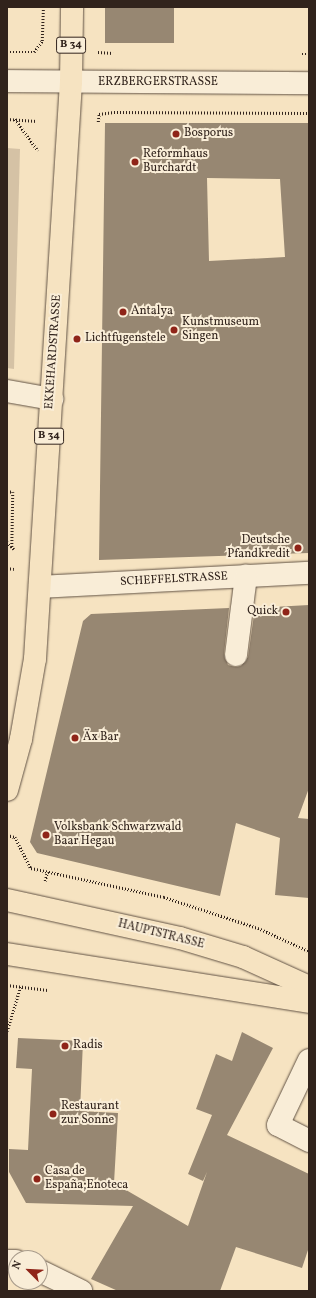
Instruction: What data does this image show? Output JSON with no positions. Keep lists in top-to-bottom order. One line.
{"streets":{"main road":["B 34","EKKEHARDSTRASSE","HAUPTSTRASSE"],"street":["ERZBERGERSTRASSE","SCHEFFELSTRASSE"]},"crossings":[["ERZBERGERSTRASSE","EKKEHARDSTRASSE"],["EKKEHARDSTRASSE","SCHEFFELSTRASSE"]],"places":["Bosporus","Reformhaus Burchardt","Antalya","Kunstmuseum Singen","Lichtfugenstele","Deutsche Pfandkredit","Quick","Äx Bar","Volksbank Schwarzwald Baar Hegau","Radis","Restaurant zur Sonne","Casa de España;Enoteca"],"north":"top left"}
